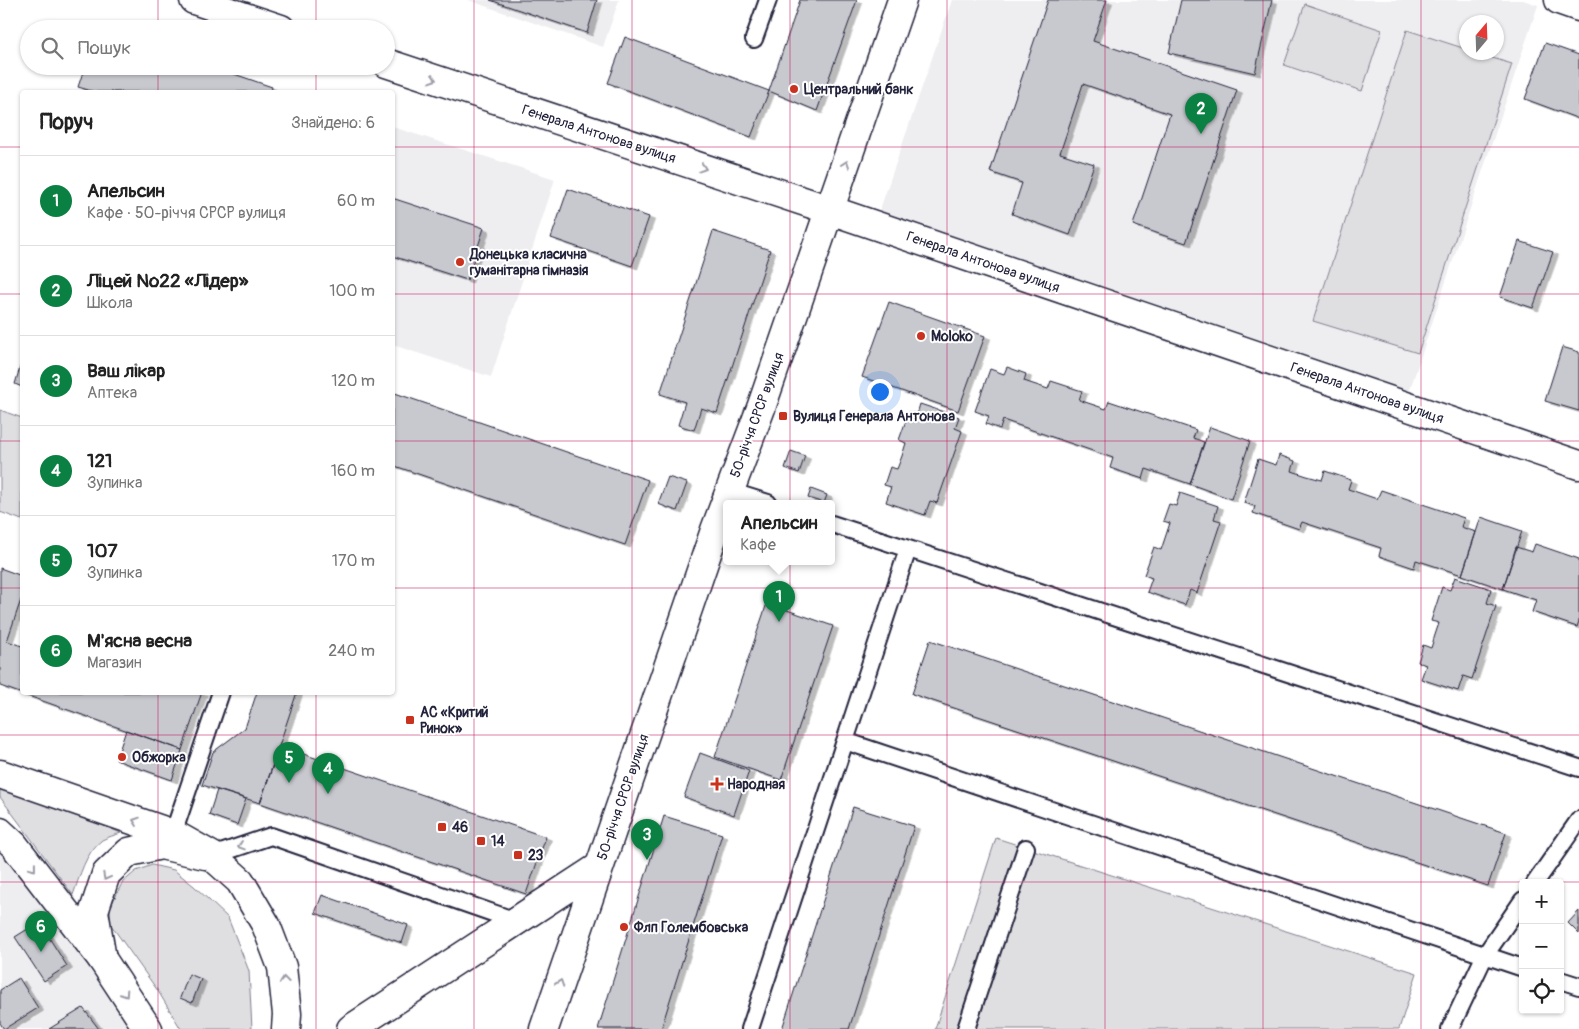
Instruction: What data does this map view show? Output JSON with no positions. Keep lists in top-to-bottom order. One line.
{"streets":{"street":["Генерала Антонова вулиця","50-річчя СРСР вулиця"]},"crossings":[["Генерала Антонова вулиця","50-річчя СРСР вулиця"]],"one_way":["Генерала Антонова вулиця","50-річчя СРСР вулиця"],"places":{"other":["Центральний банк","Донецька класична гуманітарна гімназія","Moloko","Обжорка","Флп Голембовська"],"transit":["Вулиця Генерала Антонова","АС «Критий Ринок»","46","14","23"],"health":["Народная"]},"north":"top","page":{"search":"Пошук","heading":["Поруч","Знайдено: 6"],"pins":["2","1","5","4","3","6"],"list":[{"mark":"1","name":"Апельсин","note":"Кафе · 50-річчя СРСР вулиця","value":"60 m"},{"mark":"2","name":"Ліцей №22 «Лідер»","note":"Школа","value":"100 m"},{"mark":"3","name":"Ваш лікар","note":"Аптека","value":"120 m"},{"mark":"4","name":"121","note":"Зупинка","value":"160 m"},{"mark":"5","name":"107","note":"Зупинка","value":"170 m"},{"mark":"6","name":"М'ясна весна","note":"Магазин","value":"240 m"}],"popup":["Апельсин","Кафе"],"map_buttons":["+","−"]}}
